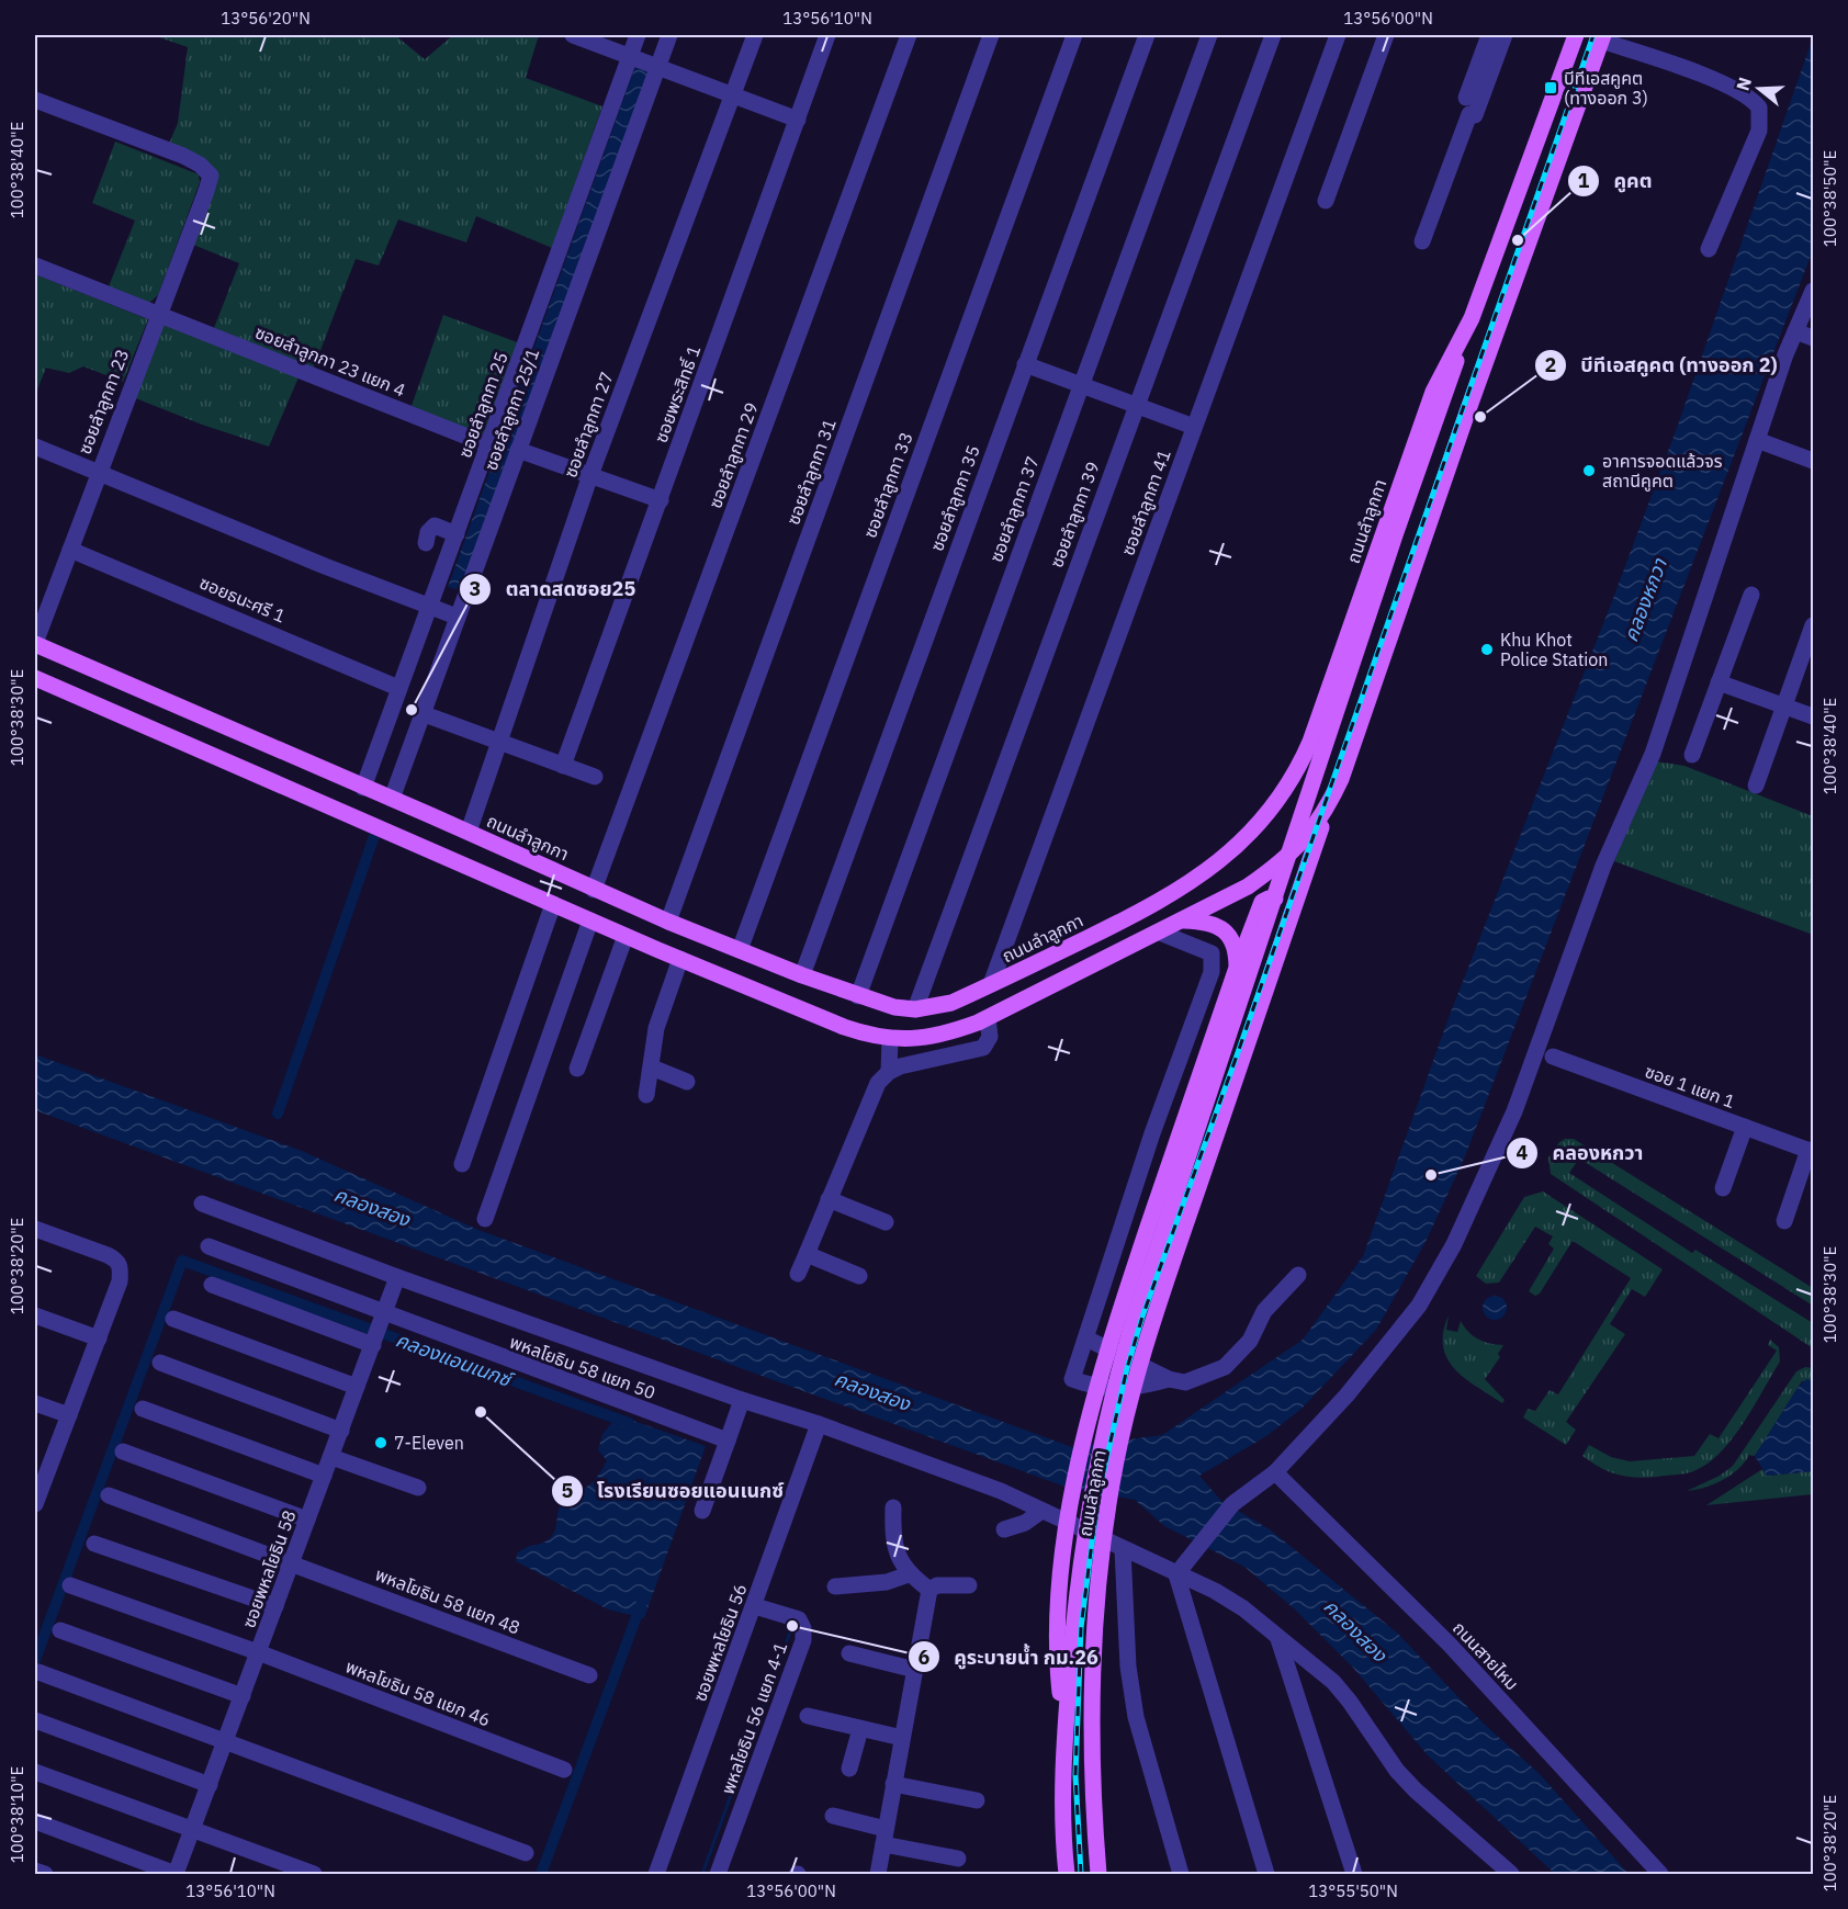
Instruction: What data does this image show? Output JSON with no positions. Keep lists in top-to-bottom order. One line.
{"streets":{"main road":["ถนนลำลูกกา"],"street":["ซอยลำลูกกา 23 แยก 4","ซอยพระสิทธิ์ 1","ซอยลำลูกกา 23","ซอยลำลูกกา 25","ซอยลำลูกกา 25/1","ซอยลำลูกกา 27","ซอยลำลูกกา 29","ซอยลำลูกกา 31","ซอยลำลูกกา 33","ซอยลำลูกกา 35","ซอยลำลูกกา 41","ซอยลำลูกกา 37","ซอยลำลูกกา 39","ซอยธนะศรี 1","ซอย 1 แยก 1","พหลโยธิน 58 แยก 50","ซอยพหลโยธิน 58","พหลโยธิน 58 แยก 48","ซอยพหลโยธิน 56","ถนนสายไหม","พหลโยธิน 58 แยก 46","พหลโยธิน 56 แยก 4-1"]},"crossings":[["ซอยลำลูกกา 23 แยก 4","ซอยลำลูกกา 23"],["ซอยลำลูกกา 23 แยก 4","ซอยลำลูกกา 25"],["ซอยลำลูกกา 23","ถนนลำลูกกา"],["ซอยลำลูกกา 23","ซอยธนะศรี 1"],["ซอยลำลูกกา 25","ถนนลำลูกกา"],["ซอยลำลูกกา 25","ซอยธนะศรี 1"],["ซอยลำลูกกา 25/1","ถนนลำลูกกา"],["ซอยลำลูกกา 27","ถนนลำลูกกา"],["ซอยลำลูกกา 29","ถนนลำลูกกา"],["ซอยลำลูกกา 31","ถนนลำลูกกา"],["ซอยลำลูกกา 33","ถนนลำลูกกา"],["ซอยลำลูกกา 35","ถนนลำลูกกา"],["ซอยลำลูกกา 41","ถนนลำลูกกา"],["ซอยลำลูกกา 37","ถนนลำลูกกา"],["ซอยลำลูกกา 39","ถนนลำลูกกา"],["พหลโยธิน 58 แยก 50","ซอยพหลโยธิน 58"],["ซอยพหลโยธิน 58","พหลโยธิน 58 แยก 48"],["ซอยพหลโยธิน 58","พหลโยธิน 58 แยก 46"],["ซอยพหลโยธิน 56","พหลโยธิน 56 แยก 4-1"]],"water":["คลองหกวา","คลองสอง","คลองแอนเนกซ์"],"places":{"transit":["บีทีเอสคูคต (ทางออก 3)"],"other":["คูคต","บีทีเอสคูคต (ทางออก 2)","อาคารจอดแล้วจร สถานีคูคต","Khu Khot Police Station","ตลาดสดซอย25","คลองหกวา","โรงเรียนซอยแอนเนกซ์","7-Eleven","คูระบายน้ำ กม.26"]},"north":"left","coordinates":["13°56'20\"N","13°56'10\"N","13°56'00\"N","100°38'40\"E","100°38'50\"E","100°38'30\"E","100°38'20\"E","100°38'10\"E","13°55'50\"N"]}
